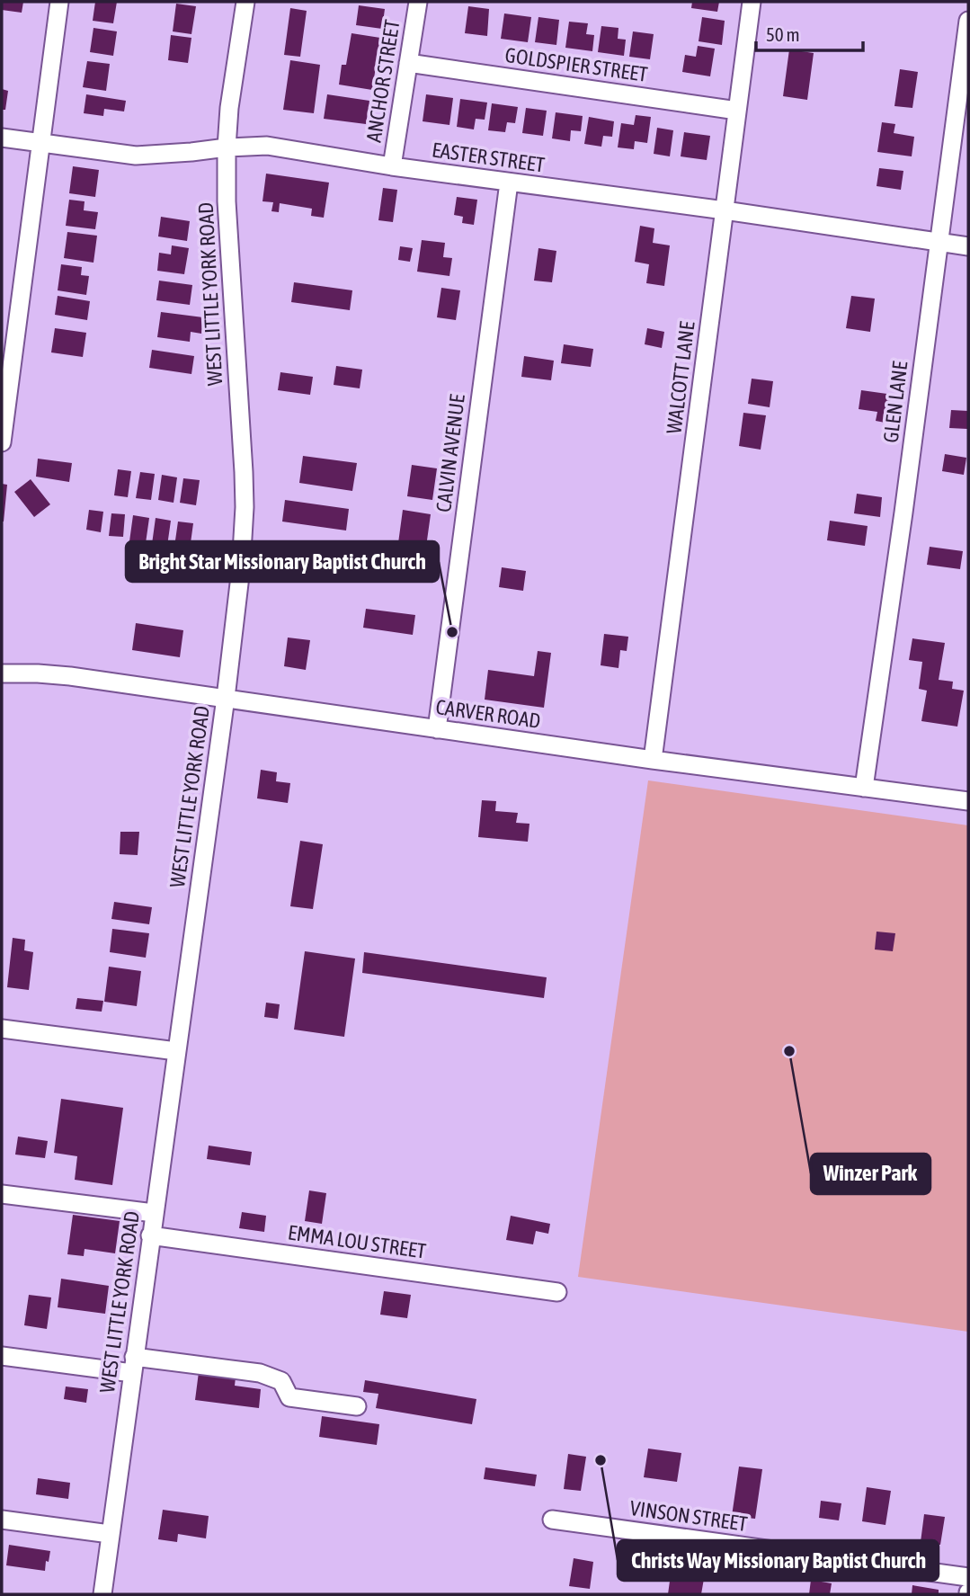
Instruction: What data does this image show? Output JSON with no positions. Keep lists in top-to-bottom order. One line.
{"streets":{"street":["GOLDSPIER STREET","ANCHOR STREET","EASTER STREET","WEST LITTLE YORK ROAD","WALCOTT LANE","GLEN LANE","CALVIN AVENUE","CARVER ROAD","EMMA LOU STREET","VINSON STREET"]},"crossings":[["GOLDSPIER STREET","ANCHOR STREET"],["GOLDSPIER STREET","WALCOTT LANE"],["ANCHOR STREET","EASTER STREET"],["EASTER STREET","WEST LITTLE YORK ROAD"],["EASTER STREET","WALCOTT LANE"],["EASTER STREET","GLEN LANE"],["EASTER STREET","CALVIN AVENUE"],["WEST LITTLE YORK ROAD","CARVER ROAD"],["WEST LITTLE YORK ROAD","EMMA LOU STREET"],["WALCOTT LANE","CARVER ROAD"],["GLEN LANE","CARVER ROAD"],["CALVIN AVENUE","CARVER ROAD"]],"places":["Bright Star Missionary Baptist Church","Winzer Park","Christs Way Missionary Baptist Church"],"scale_bar":"50 m"}
